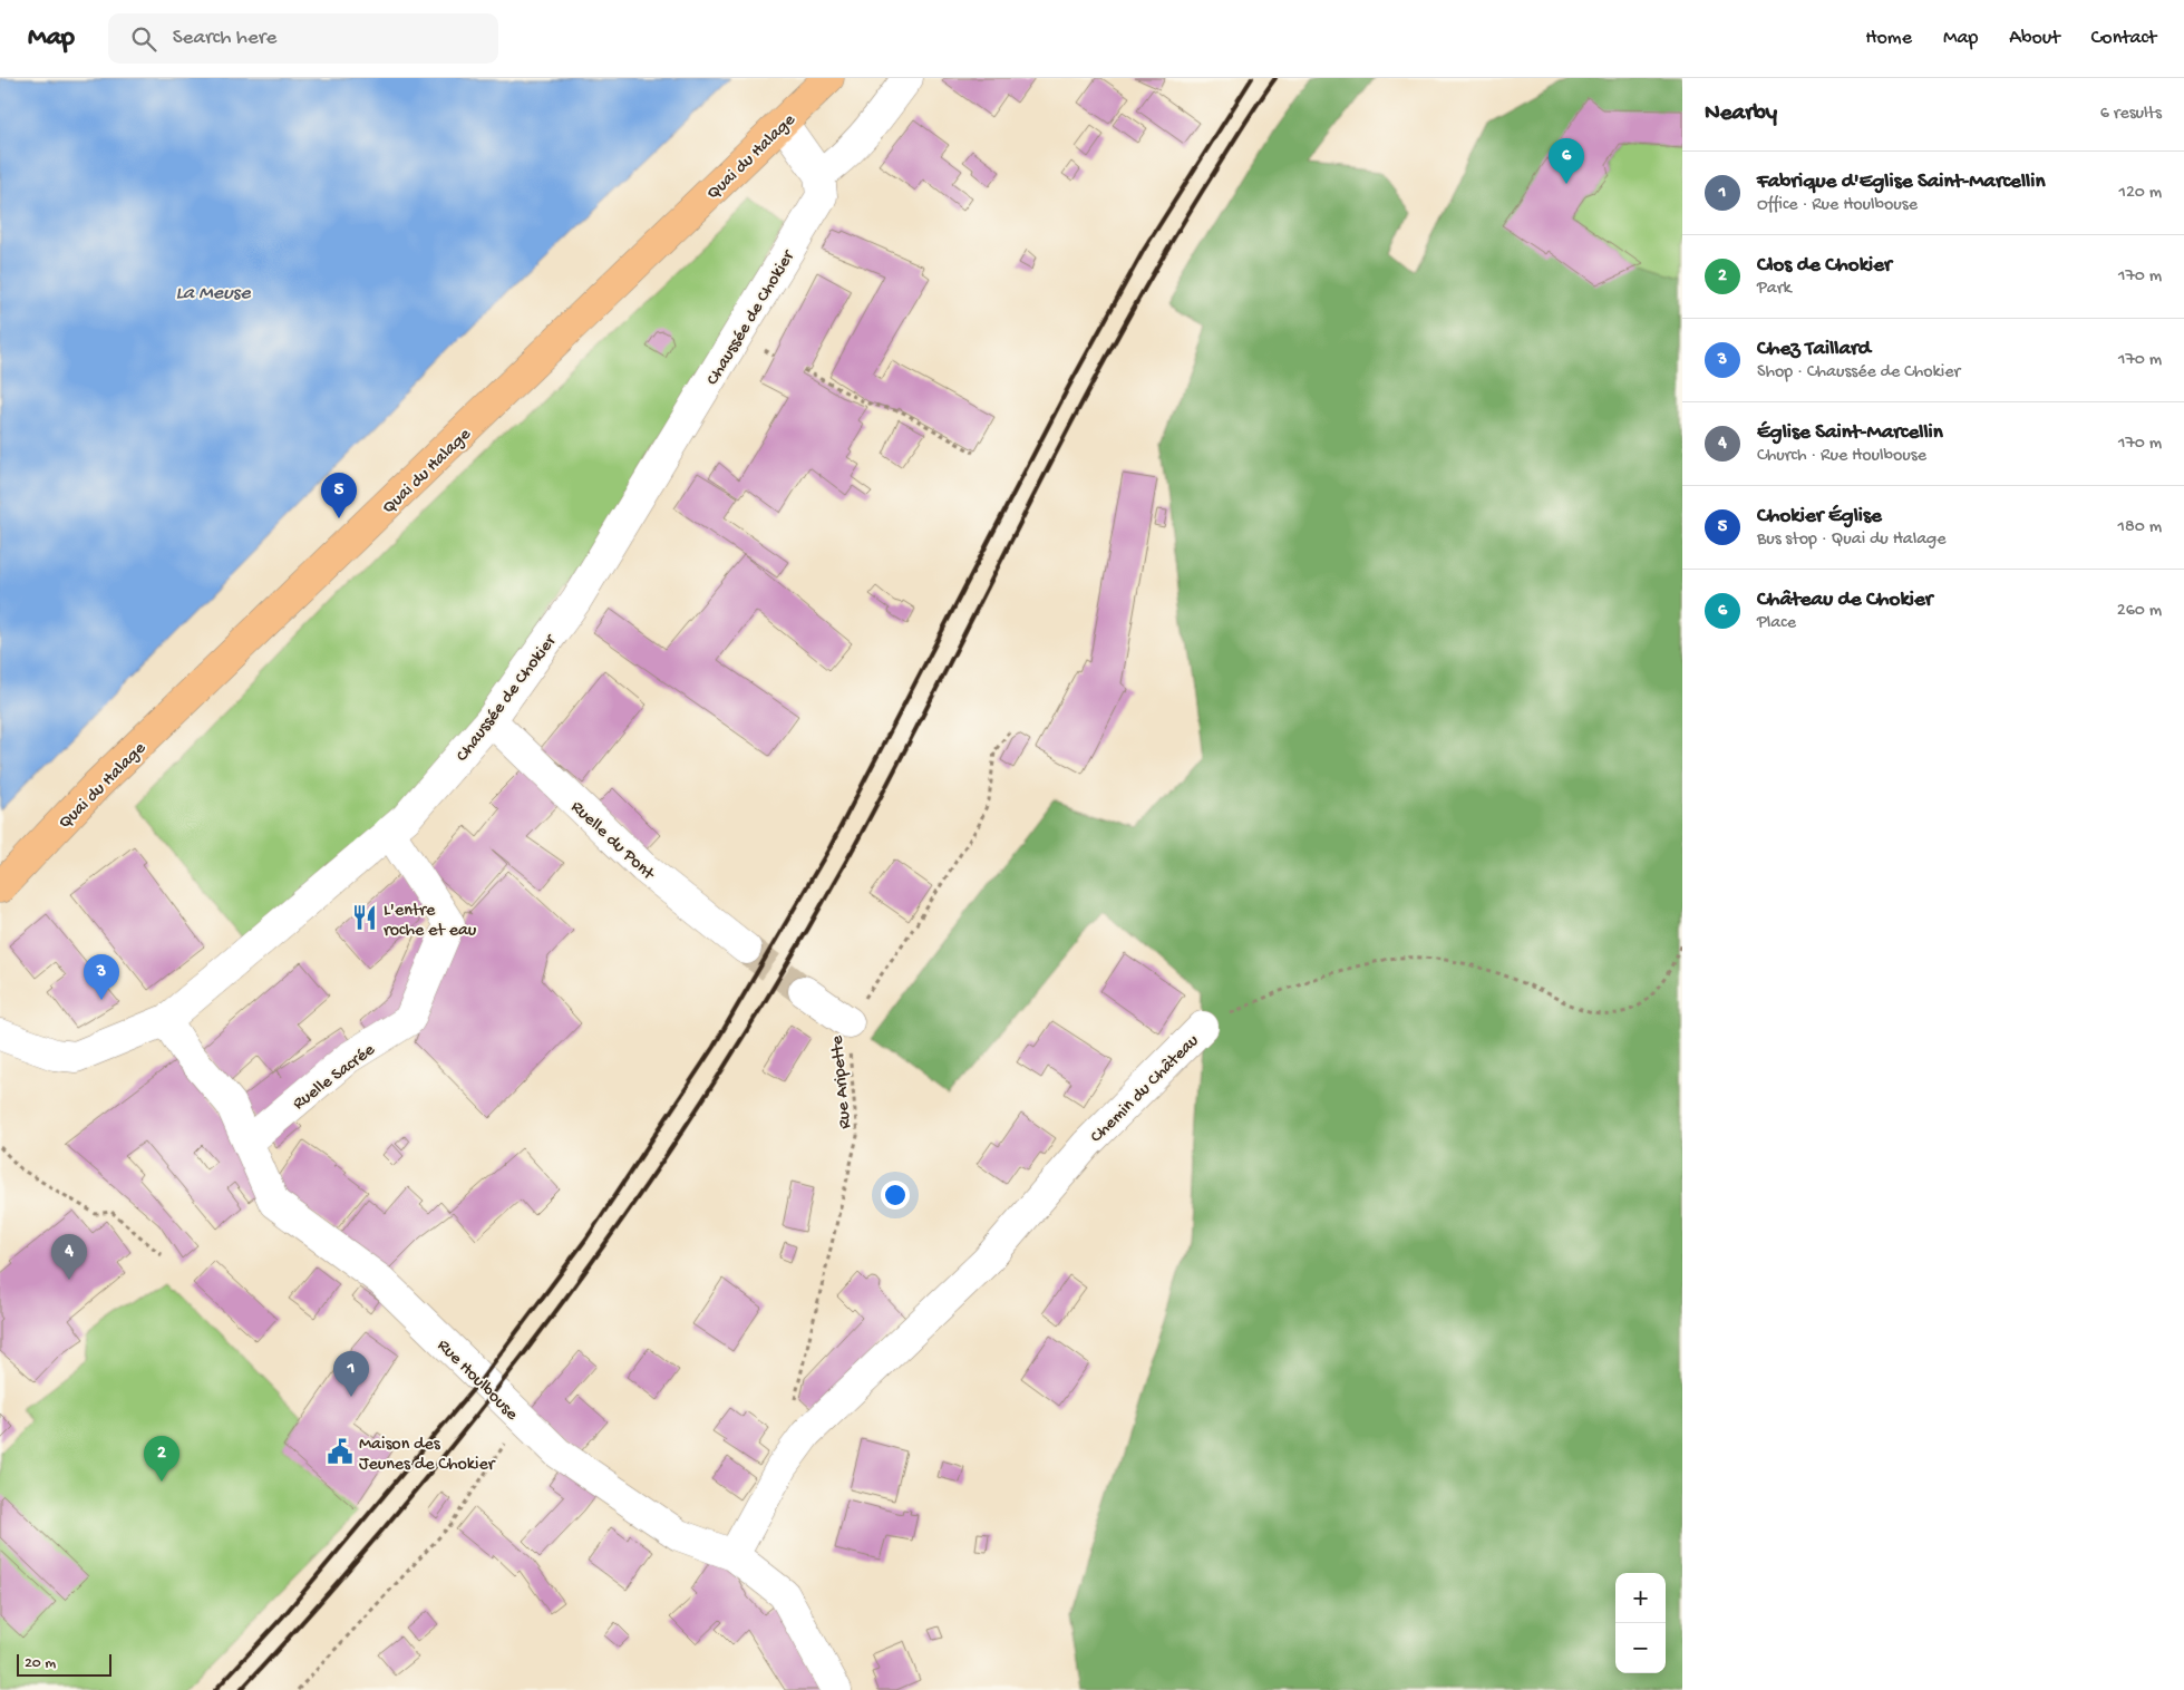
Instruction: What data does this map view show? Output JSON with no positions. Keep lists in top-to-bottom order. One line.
{"streets":{"main road":["Quai du Halage"],"street":["Chaussée de Chokier","Ruelle du Pont","Ruelle Sacrée","Chemin du Château","Rue Houlbouse"],"path":["Rue Aripette"]},"crossings":[["Chaussée de Chokier","Ruelle du Pont"],["Chaussée de Chokier","Ruelle Sacrée"],["Chaussée de Chokier","Rue Houlbouse"],["Ruelle Sacrée","Rue Houlbouse"],["Rue Aripette","Chemin du Château"],["Chemin du Château","Rue Houlbouse"]],"water":["La Meuse"],"places":{"restaurant":["L'entre roche et eau"],"public building":["Maison des Jeunes de Chokier"]},"scale_bar":"20 m","page":{"header":"Map","search":"Search here","nav":["Home","Map","About","Contact"],"heading":["Nearby","6 results"],"pins":["6","5","3","4","1","2"],"list":[{"mark":"1","name":"Fabrique d'Eglise Saint-Marcellin","note":"Office · Rue Houlbouse","value":"120 m"},{"mark":"2","name":"Clos de Chokier","note":"Park","value":"170 m"},{"mark":"3","name":"Chez Taillard","note":"Shop · Chaussée de Chokier","value":"170 m"},{"mark":"4","name":"Église Saint-Marcellin","note":"Church · Rue Houlbouse","value":"170 m"},{"mark":"5","name":"Chokier Église","note":"Bus stop · Quai du Halage","value":"180 m"},{"mark":"6","name":"Château de Chokier","note":"Place","value":"260 m"}],"map_buttons":["+","−"],"scale":"20 m"}}
